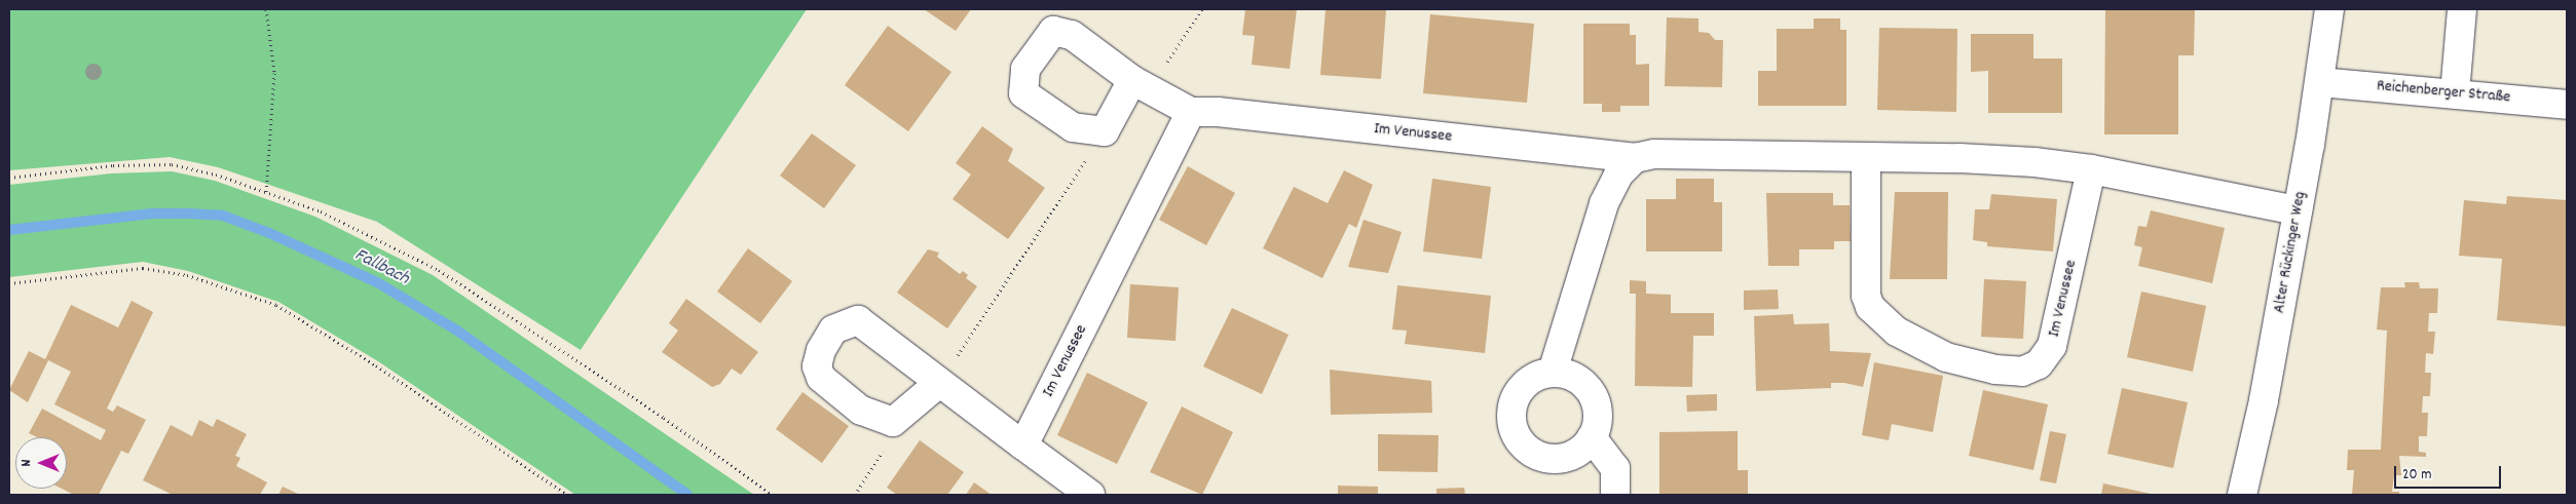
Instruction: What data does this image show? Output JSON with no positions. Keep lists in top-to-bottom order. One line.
{"streets":{"street":["Reichenberger Straße","Im Venussee","Alter Rückinger Weg"]},"crossings":[["Reichenberger Straße","Alter Rückinger Weg"],["Im Venussee","Alter Rückinger Weg"]],"water":["Fallbach"],"scale_bar":"20 m","north":"left"}
